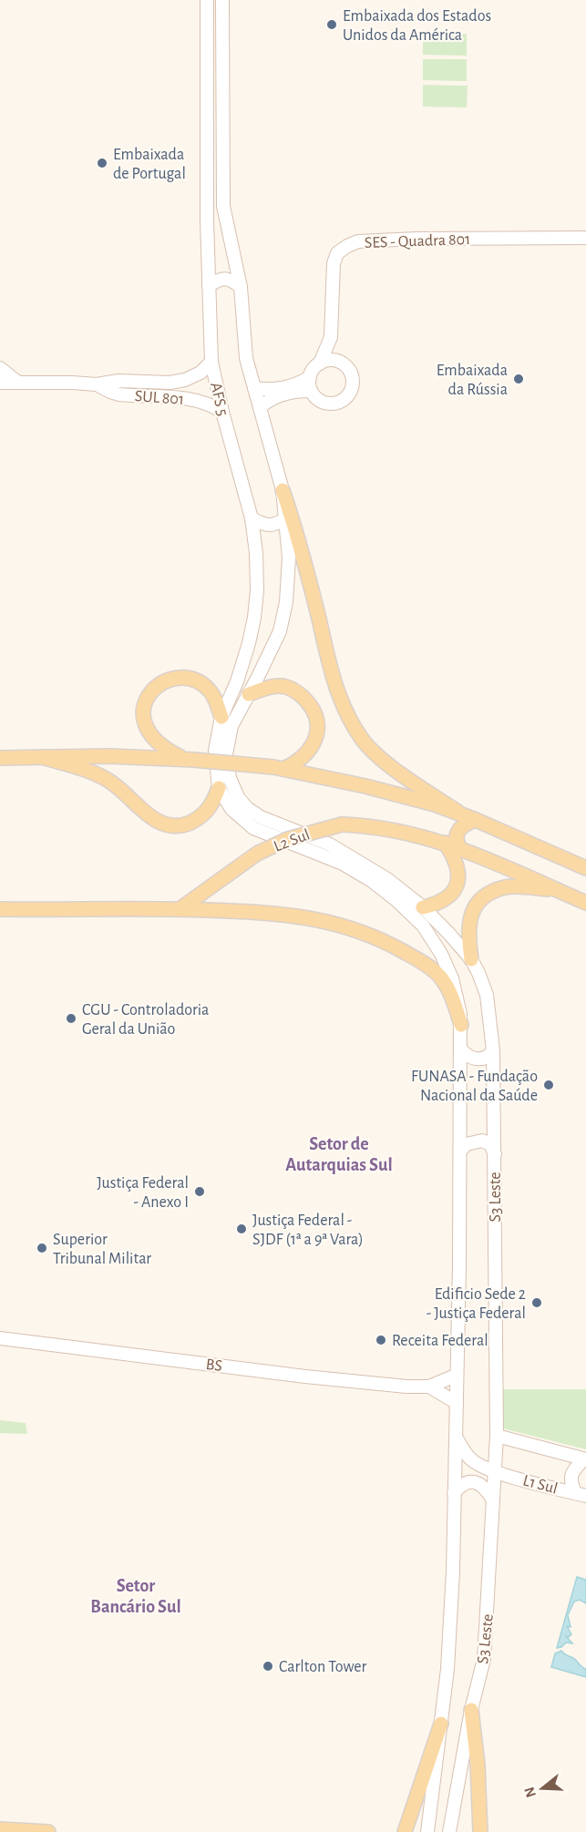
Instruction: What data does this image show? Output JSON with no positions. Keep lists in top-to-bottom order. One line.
{"streets":{"main road":["SES - Quadra 801","SUL 801","AFS 5","L2 Sul","S3 Leste","BS","L1 Sul"]},"crossings":[["SUL 801","AFS 5"],["S3 Leste","L1 Sul"]],"districts":["Setor de Autarquias Sul","Setor Bancário Sul"],"places":["Embaixada dos Estados Unidos da América","Embaixada de Portugal","Embaixada da Rússia","CGU - Controladoria Geral da União","FUNASA - Fundação Nacional da Saúde","Justiça Federal - Anexo I","Justiça Federal - SJDF (1ª a 9ª Vara)","Superior Tribunal Militar","Edificio Sede 2 - Justiça Federal","Receita Federal","Carlton Tower"],"north":"left"}
